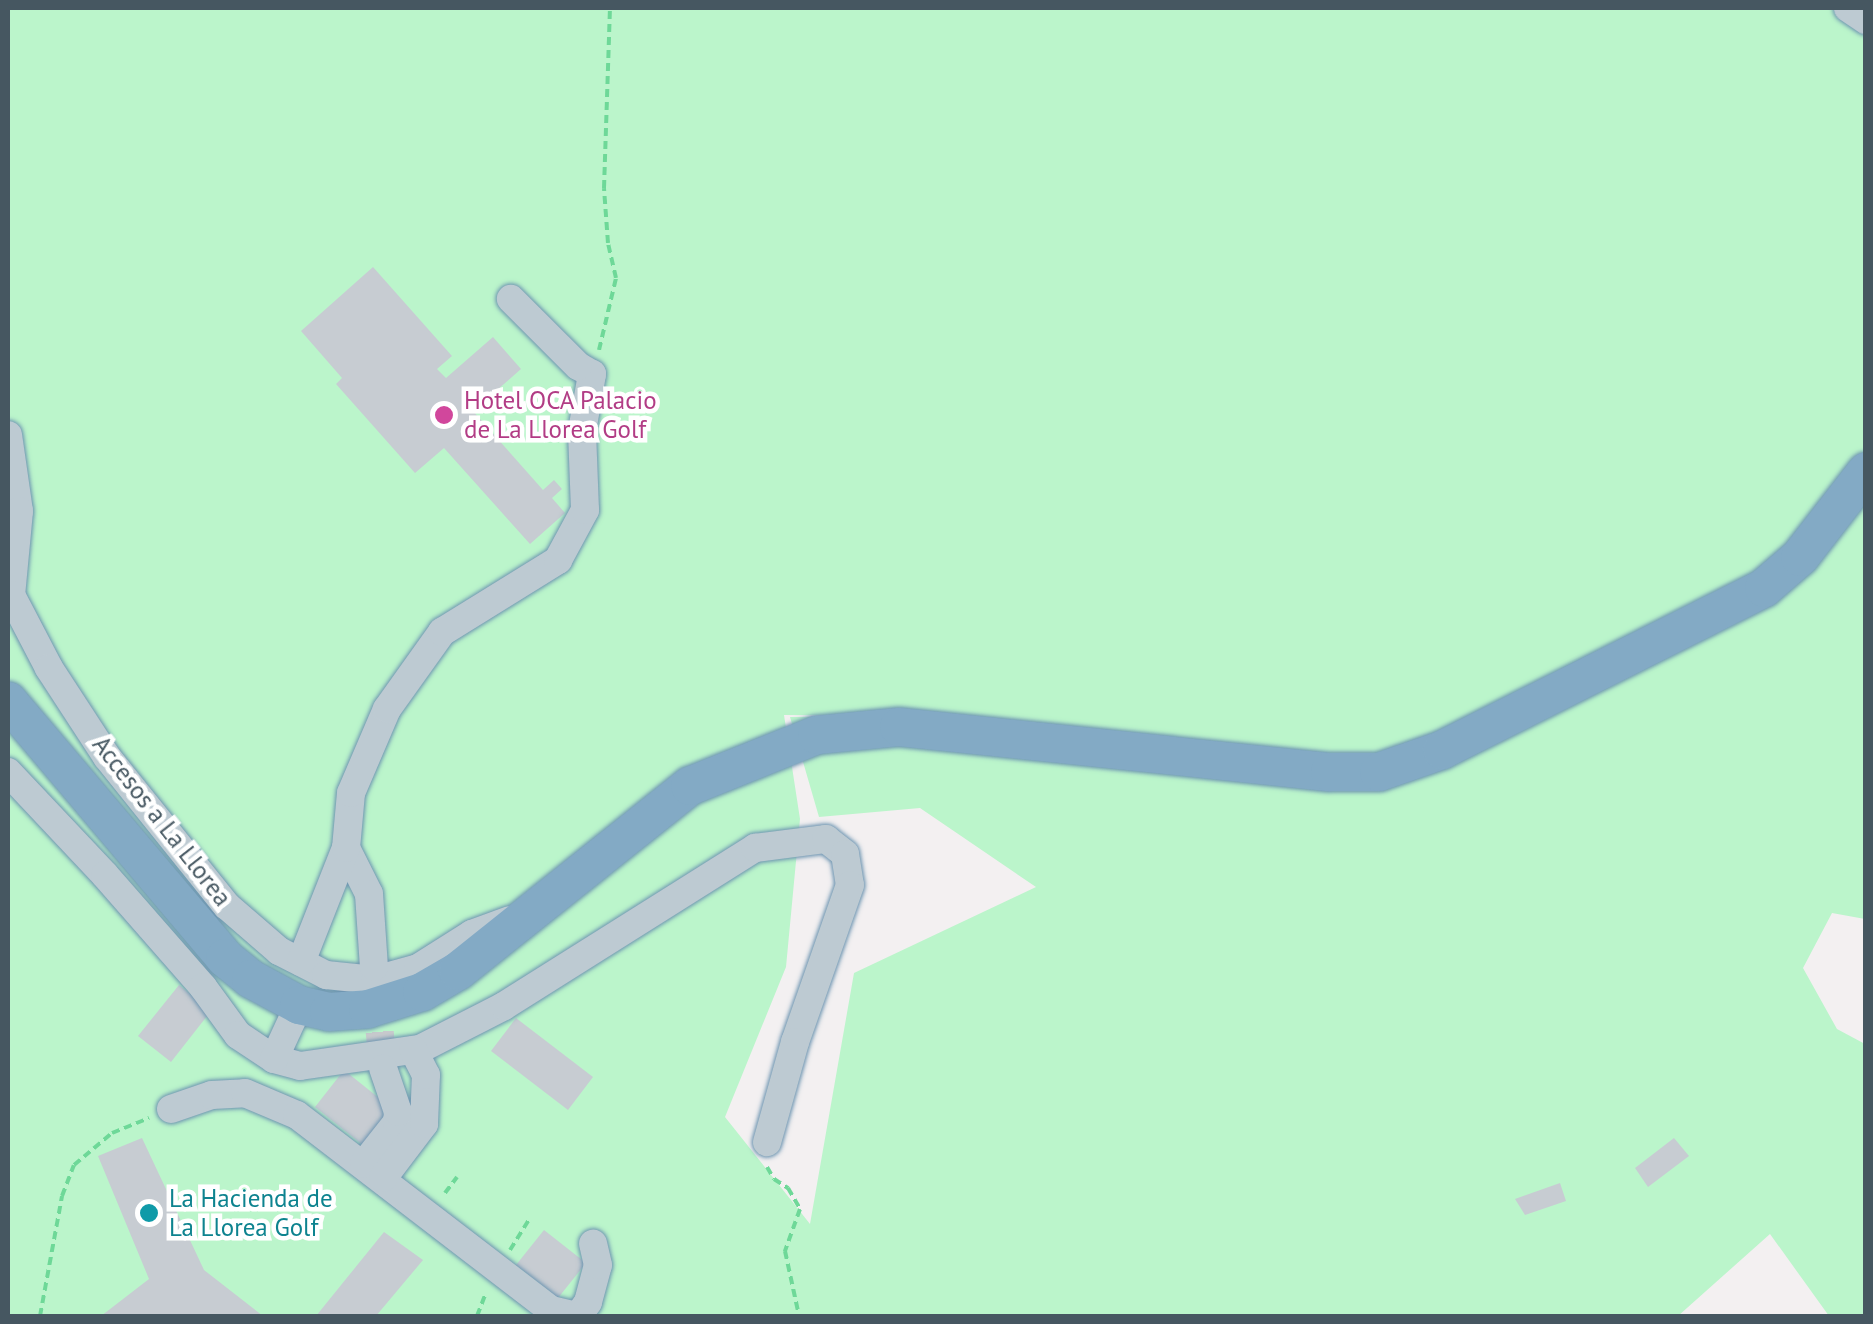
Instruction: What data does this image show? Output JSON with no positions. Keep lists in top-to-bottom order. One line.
{"streets":{"street":["Accesos a La Llorea"]},"places":["Hotel OCA Palacio de La Llorea Golf","La Hacienda de La Llorea Golf"]}
